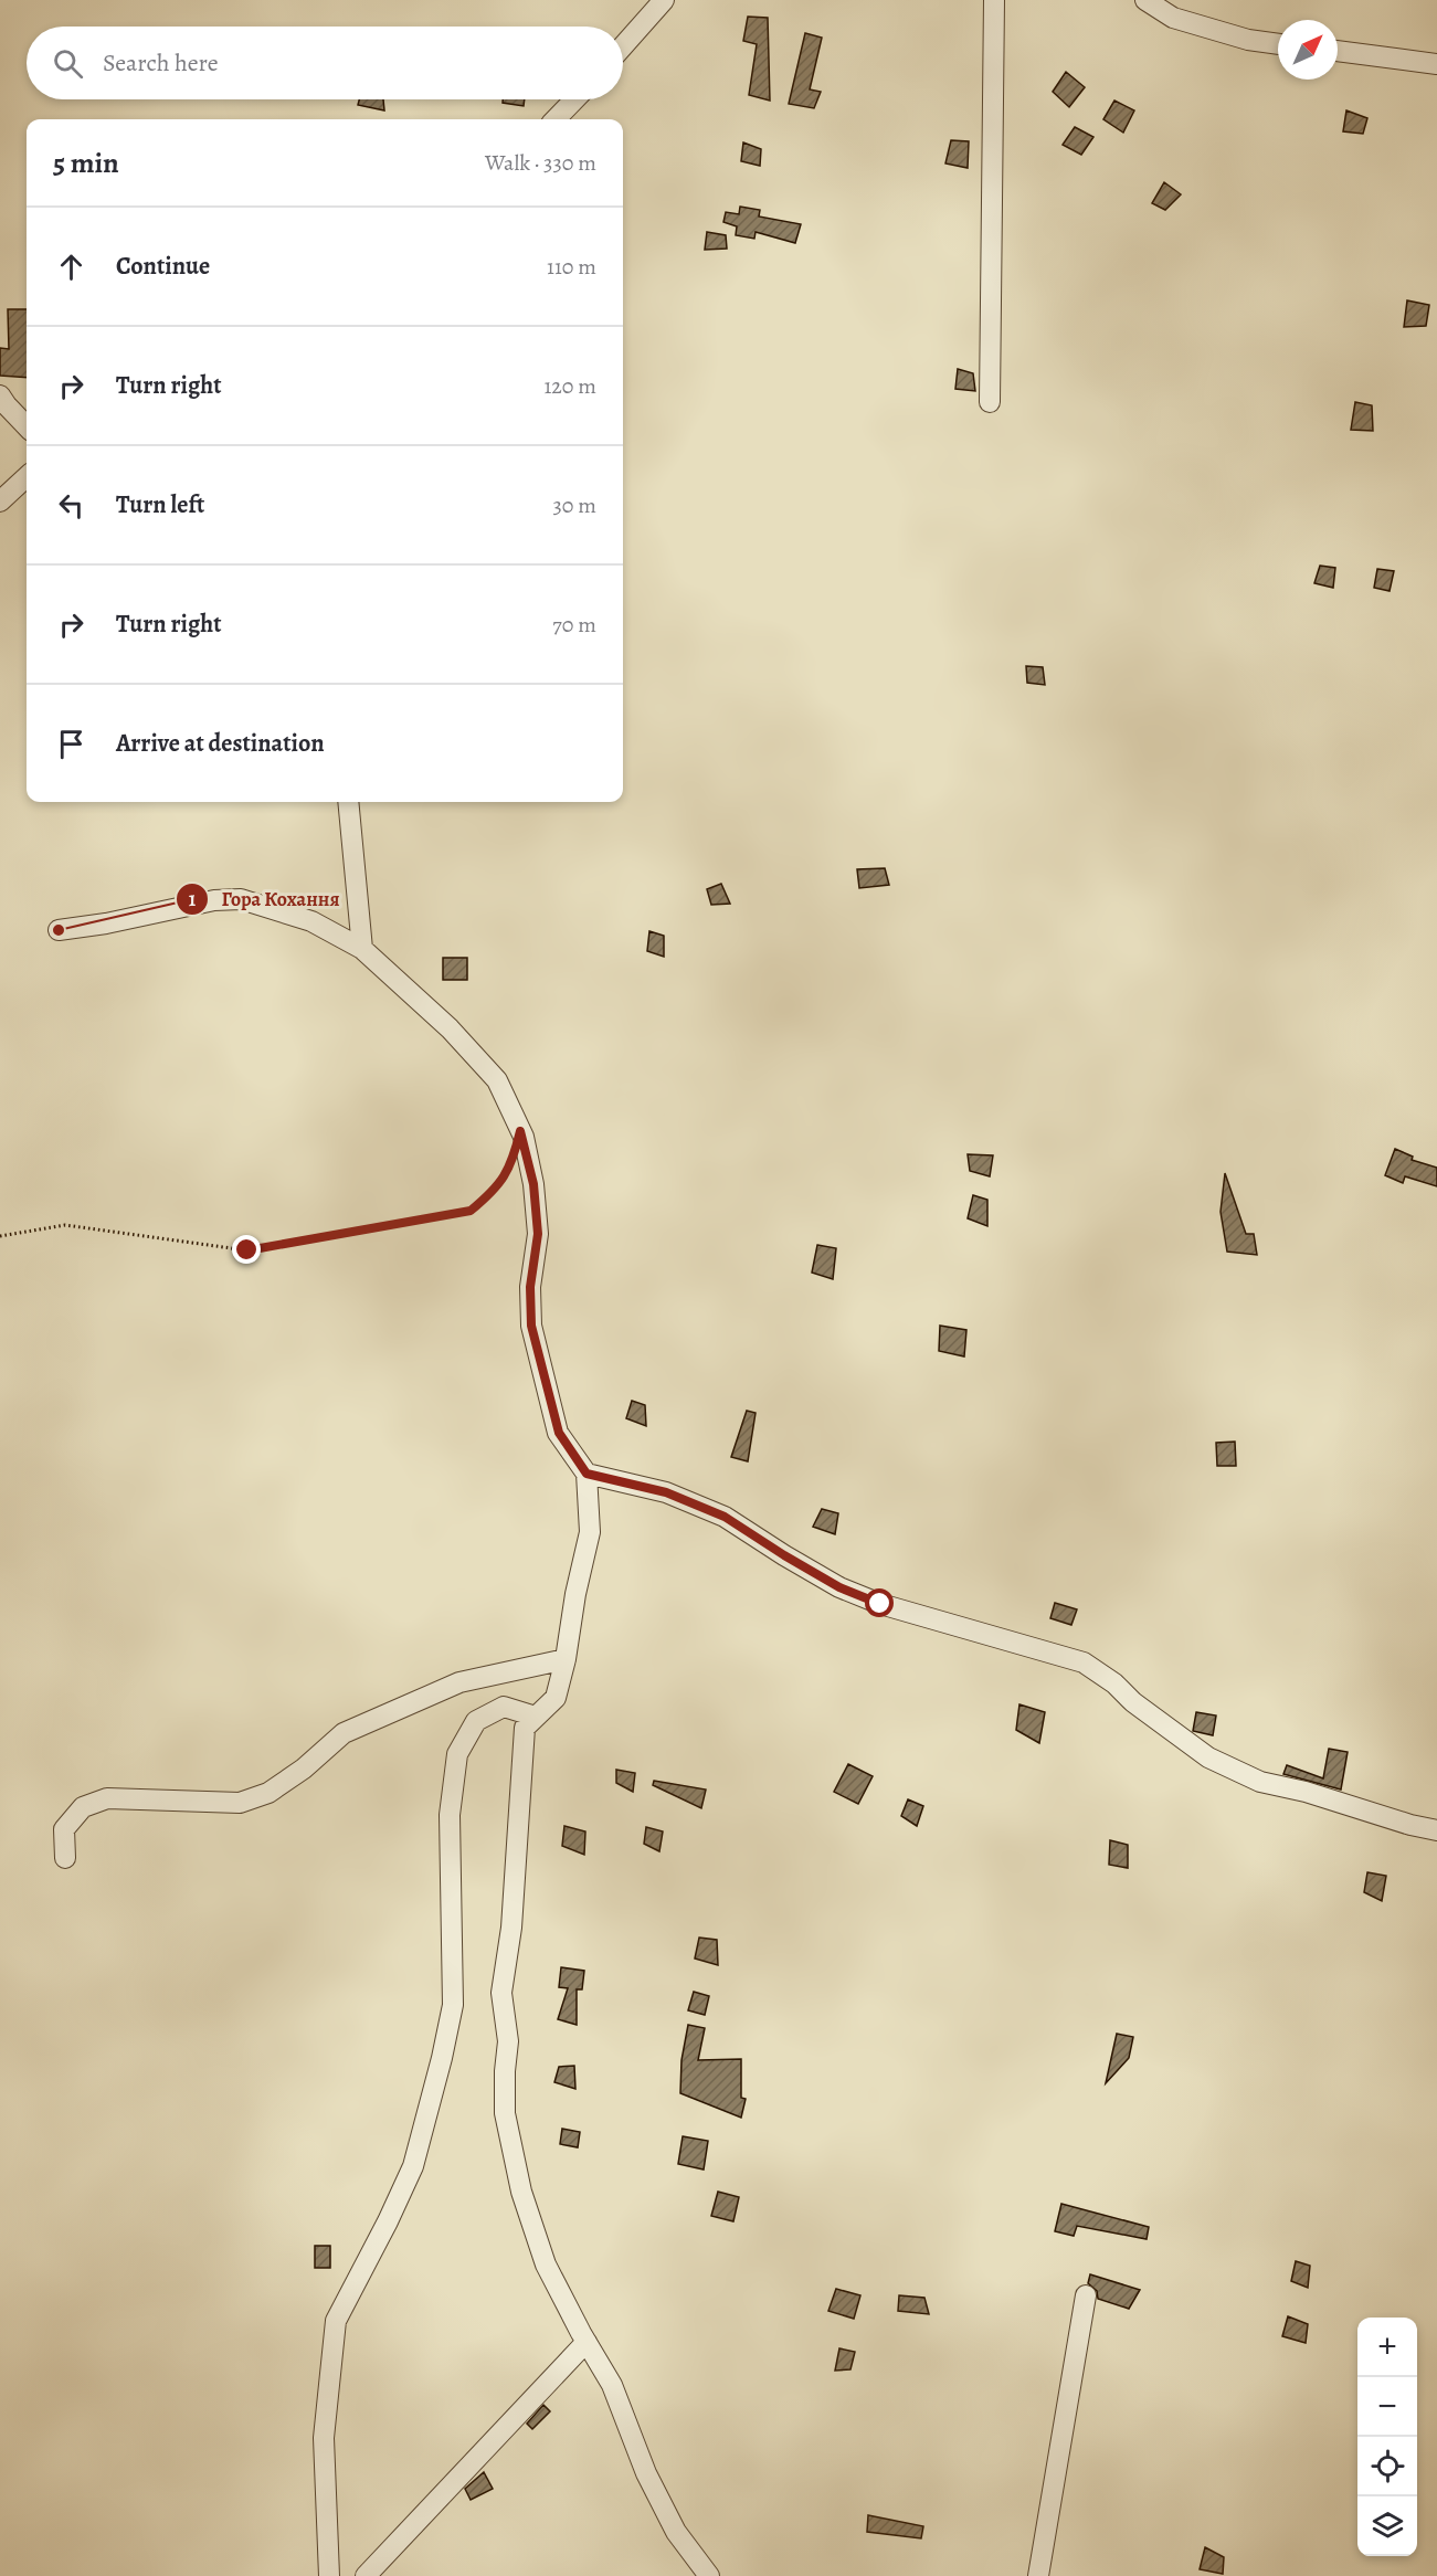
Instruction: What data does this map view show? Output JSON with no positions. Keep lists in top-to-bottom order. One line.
{"places":["Гора Кохання"],"north":"top right","page":{"search":"Search here","heading":["5 min","Walk · 330 m"],"list":[["Continue","110 m"],["Turn right","120 m"],["Turn left","30 m"],["Turn right","70 m"],"Arrive at destination"],"map_buttons":["+","−"]}}
